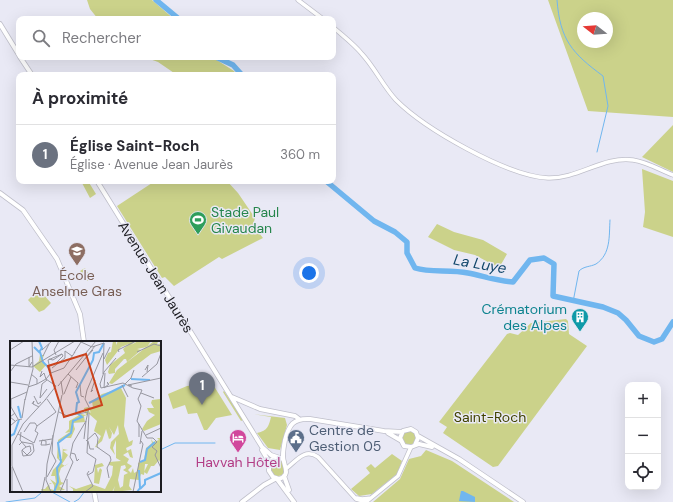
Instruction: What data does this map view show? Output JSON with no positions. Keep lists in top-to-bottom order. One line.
{"streets":{"main road":["Avenue Jean Jaurès"]},"water":["La Luye"],"parks":["Saint-Roch"],"places":{"sports":["Stade Paul Givaudan"],"school or university":["École Anselme Gras"],"building":["Crématorium des Alpes"],"hotel":["Havvah Hôtel"],"public building":["Centre de Gestion 05"]},"north":"left","page":{"search":"Rechercher","heading":"À proximité","list":[{"mark":"1","name":"Église Saint-Roch","note":"Église · Avenue Jean Jaurès","value":"360 m"}],"pins":"1","map_buttons":["+","−"]}}
